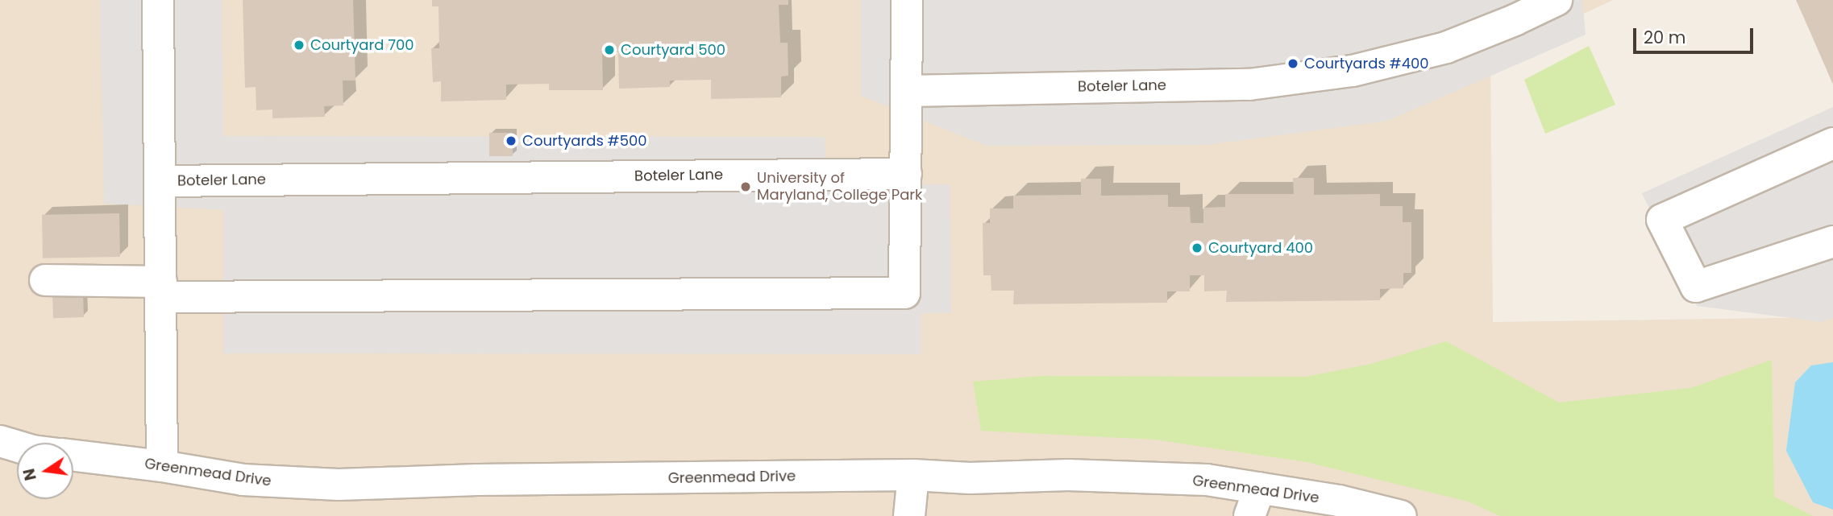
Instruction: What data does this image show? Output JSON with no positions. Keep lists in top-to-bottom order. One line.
{"streets":{"street":["Boteler Lane","Greenmead Drive"]},"crossings":[["Boteler Lane","Greenmead Drive"]],"places":["Courtyard 700","Courtyard 500","Courtyards #400","Courtyards #500","University of Maryland, College Park","Courtyard 400"],"scale_bar":"20 m","north":"left"}
